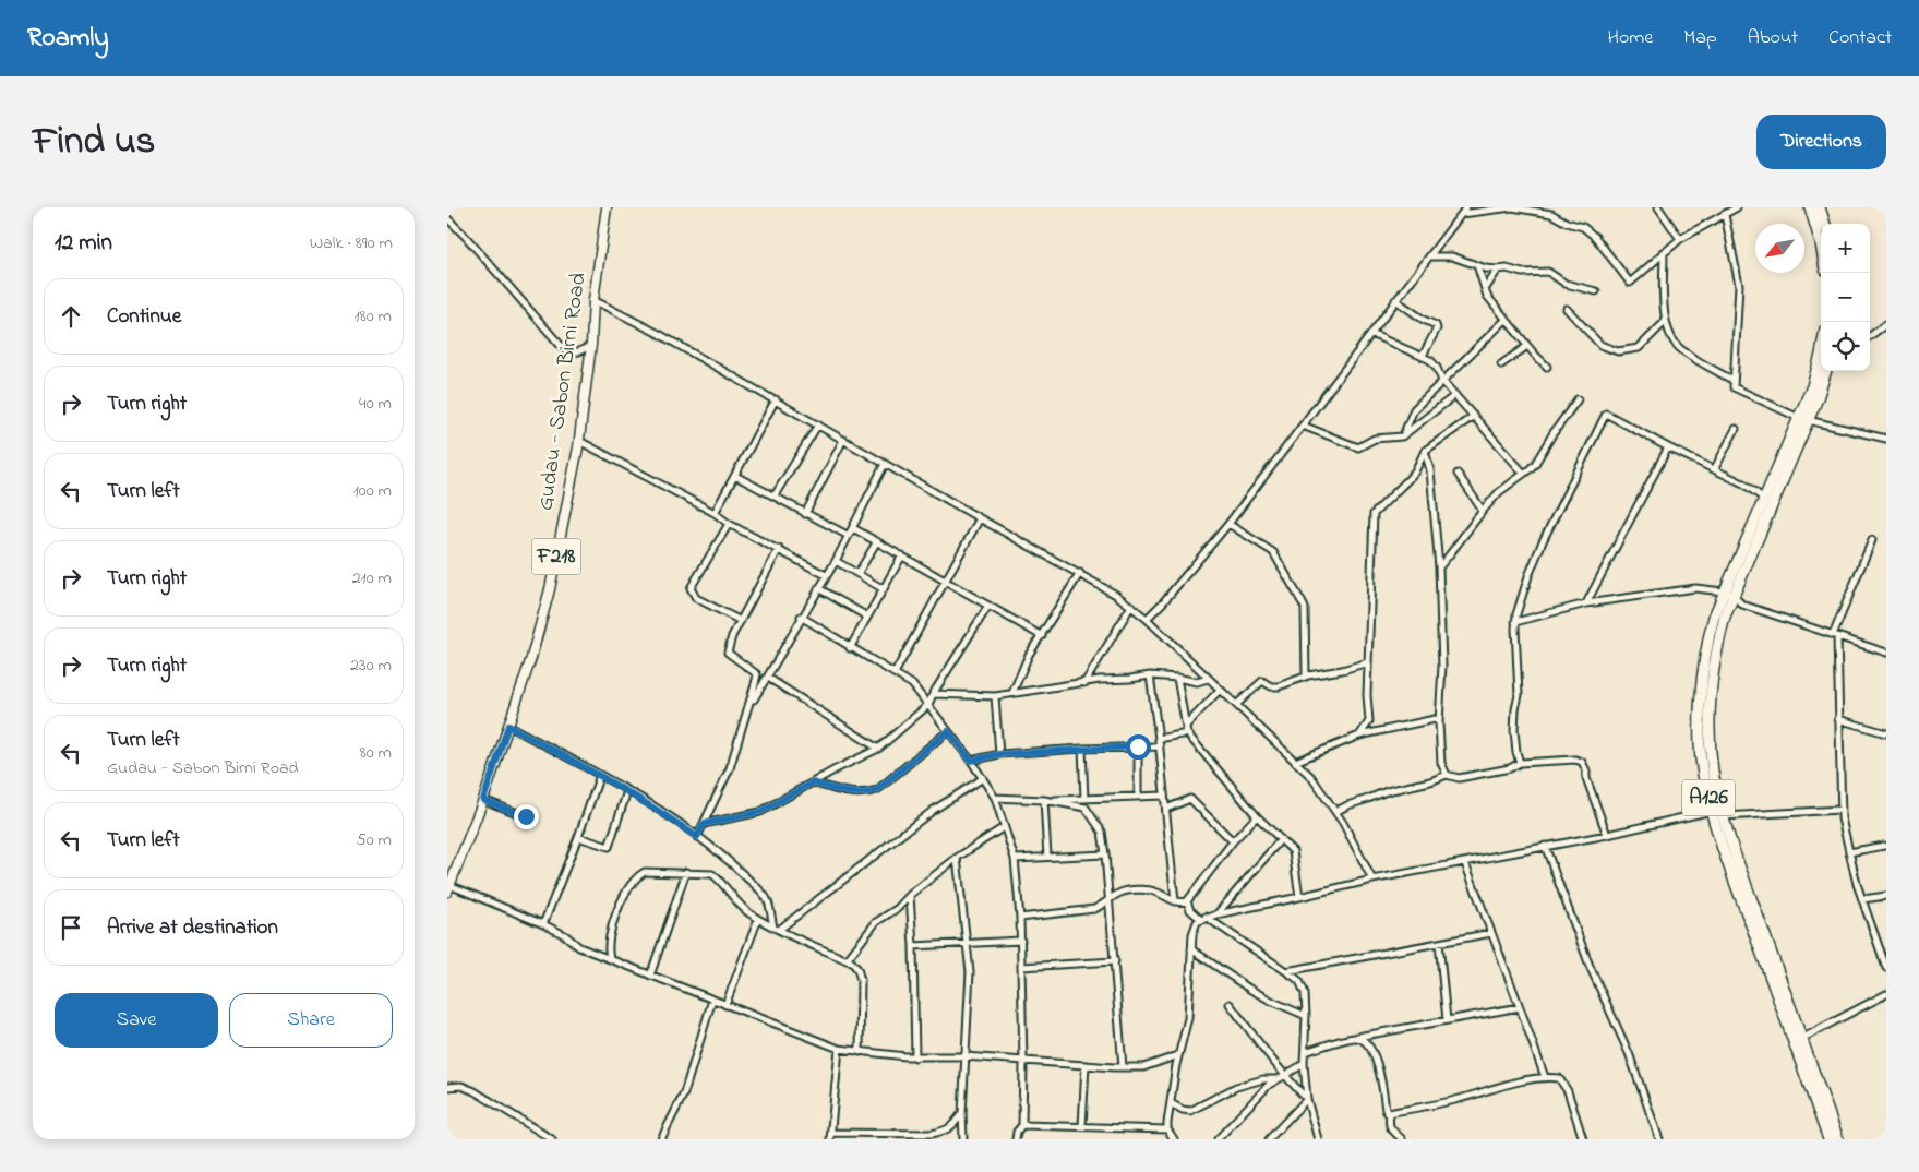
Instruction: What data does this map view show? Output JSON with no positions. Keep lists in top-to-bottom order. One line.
{"streets":{"highway":["A126"],"main road":["Gudau - Sabon Birni Road","F218"]},"north":"bottom left","page":{"header":"Roamly","nav":["Home","Map","About","Contact"],"title":"Find us","buttons":["Directions",["Save","Share"]],"heading":["12 min","Walk · 890 m"],"map_buttons":["+","−"],"list":[["Continue","180 m"],["Turn right","40 m"],["Turn left","100 m"],["Turn right","210 m"],["Turn right","230 m"],["Turn left","Gudau - Sabon Birni Road","80 m"],["Turn left","50 m"],"Arrive at destination"]}}
